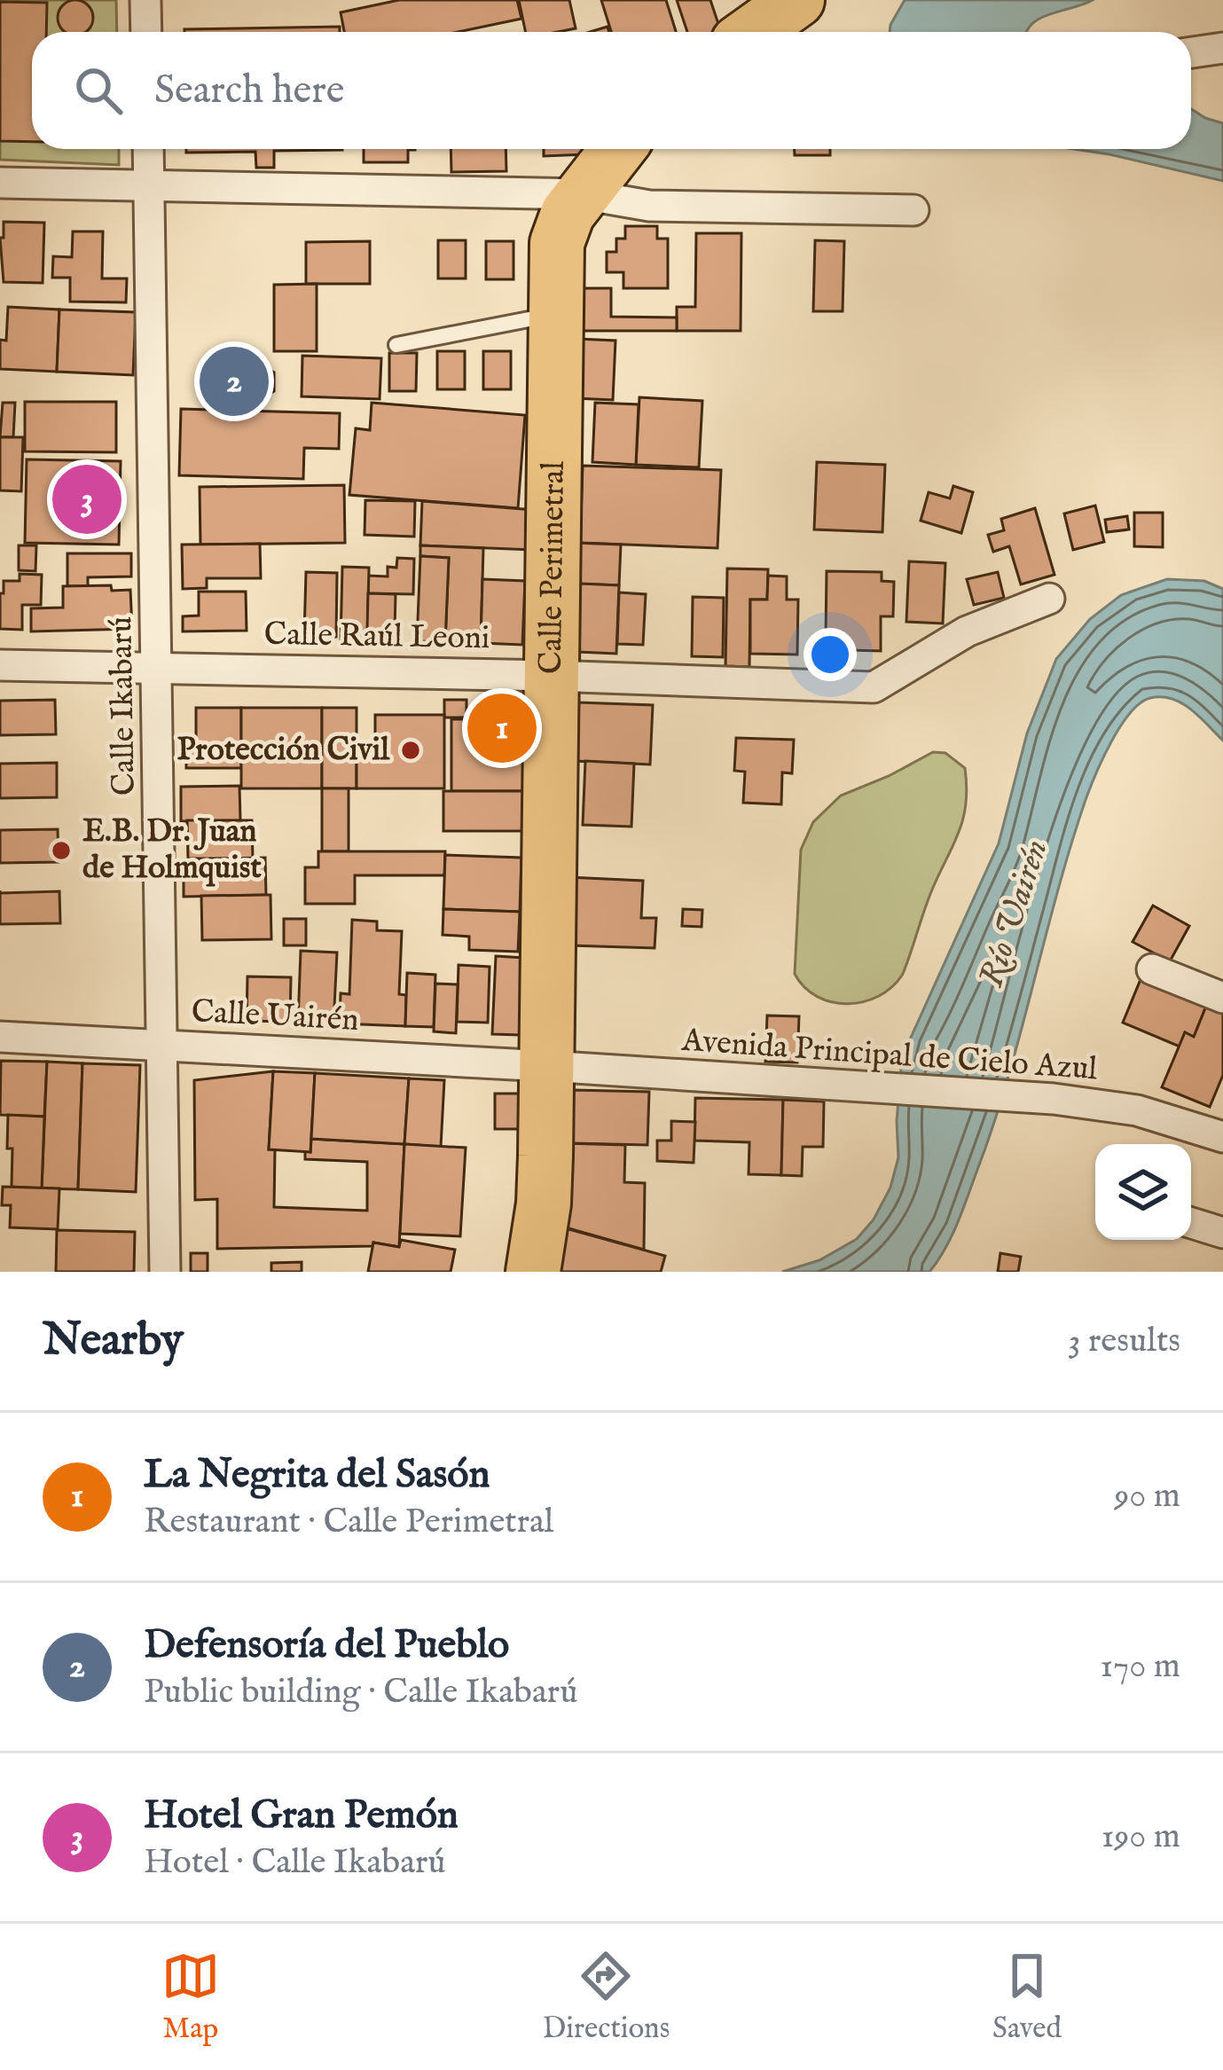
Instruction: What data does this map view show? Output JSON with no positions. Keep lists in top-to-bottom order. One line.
{"streets":{"highway":["Calle Perimetral"],"street":["Calle Raúl Leoni","Calle Ikabarú","Calle Uairén","Avenida Principal de Cielo Azul"]},"crossings":[["Calle Perimetral","Calle Raúl Leoni"],["Calle Perimetral","Calle Uairén"],["Calle Perimetral","Avenida Principal de Cielo Azul"],["Calle Raúl Leoni","Calle Ikabarú"],["Calle Ikabarú","Calle Uairén"],["Calle Uairén","Avenida Principal de Cielo Azul"]],"water":["Río Uairén"],"places":["Protección Civil","E.B. Dr. Juan de Holmquist"],"page":{"search":"Search here","pins":["2","3","1"],"heading":["Nearby","3 results"],"list":[{"mark":"1","name":"La Negrita del Sasón","note":"Restaurant · Calle Perimetral","value":"90 m"},{"mark":"2","name":"Defensoría del Pueblo","note":"Public building · Calle Ikabarú","value":"170 m"},{"mark":"3","name":"Hotel Gran Pemón","note":"Hotel · Calle Ikabarú","value":"190 m"}],"nav":["Map","Directions","Saved"]}}
